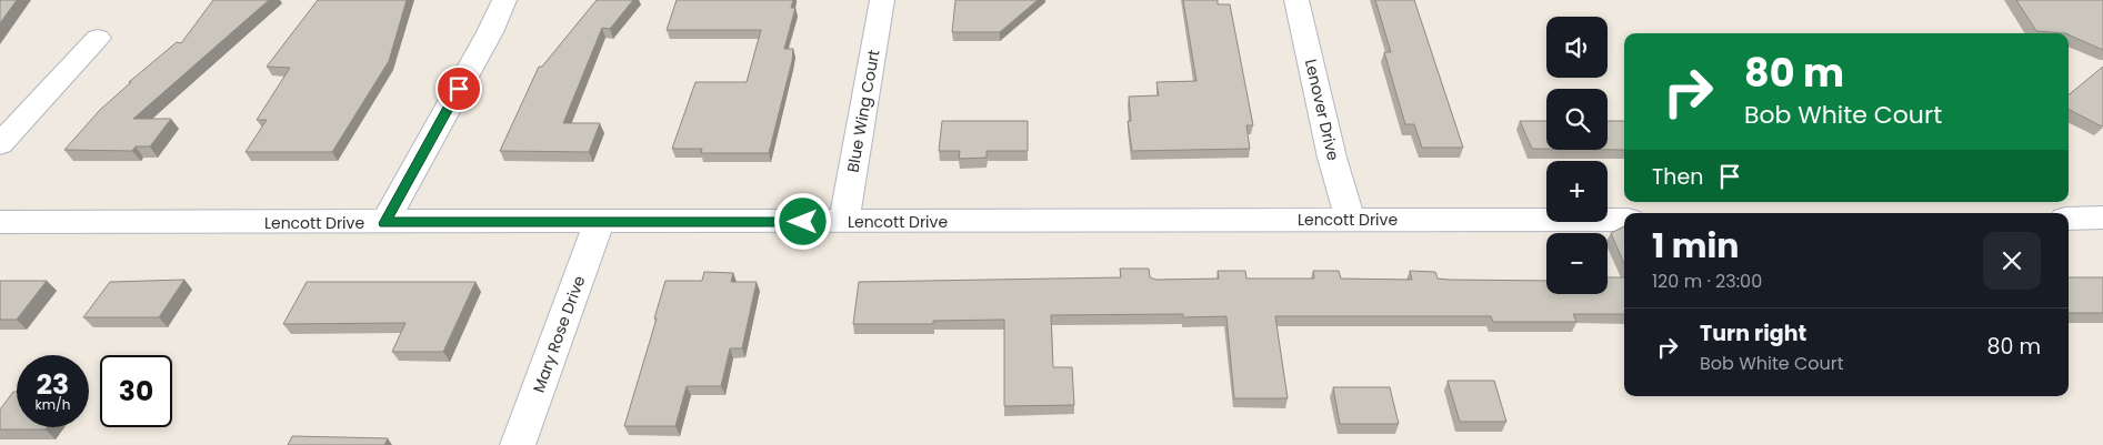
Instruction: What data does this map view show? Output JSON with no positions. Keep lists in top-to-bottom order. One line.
{"streets":{"street":["Lenover Drive","Blue Wing Court","Lencott Drive","Mary Rose Drive"]},"crossings":[["Lenover Drive","Lencott Drive"],["Blue Wing Court","Lencott Drive"],["Lencott Drive","Mary Rose Drive"]],"page":{"map_buttons":["+","−"],"turn":["80 m","Bob White Court"],"then":"Then","heading":["1 min","120 m · 23:00"],"list":[{"name":"Turn right","note":"Bob White Court","value":"80 m"}],"speed":"23 km/h","limit":"30"}}
